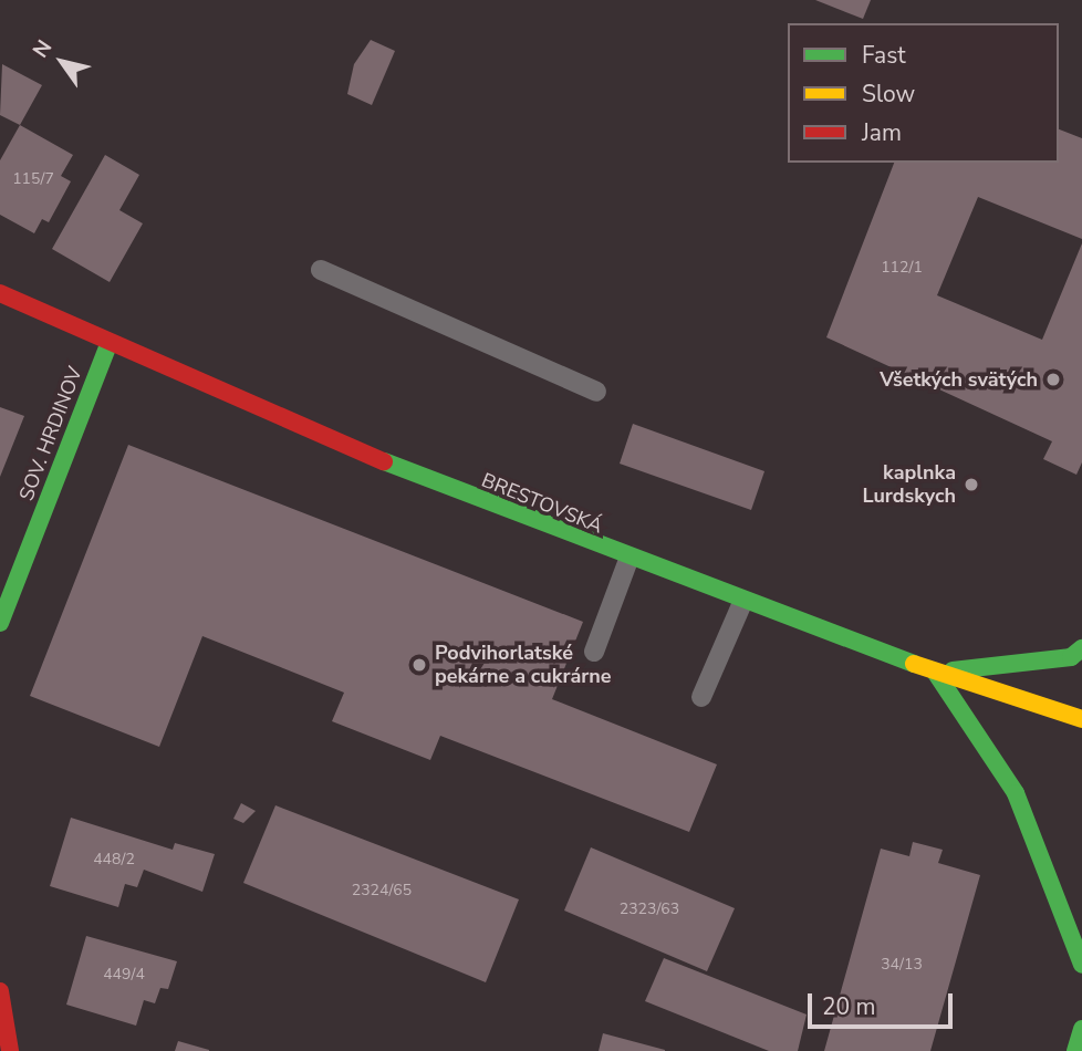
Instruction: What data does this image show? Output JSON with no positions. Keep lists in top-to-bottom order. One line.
{"streets":{"street":["SOV. HRDINOV","BRESTOVSKÁ"]},"crossings":[["SOV. HRDINOV","BRESTOVSKÁ"]],"places":["Všetkých svätých","kaplnka Lurdskych","Podvihorlatské pekárne a cukrárne"],"house_numbers":["115/7","112/1","448/2","2324/65","2323/63","34/13","449/4"],"legend":["Fast","Slow","Jam"],"scale_bar":"20 m","north":"top left"}
